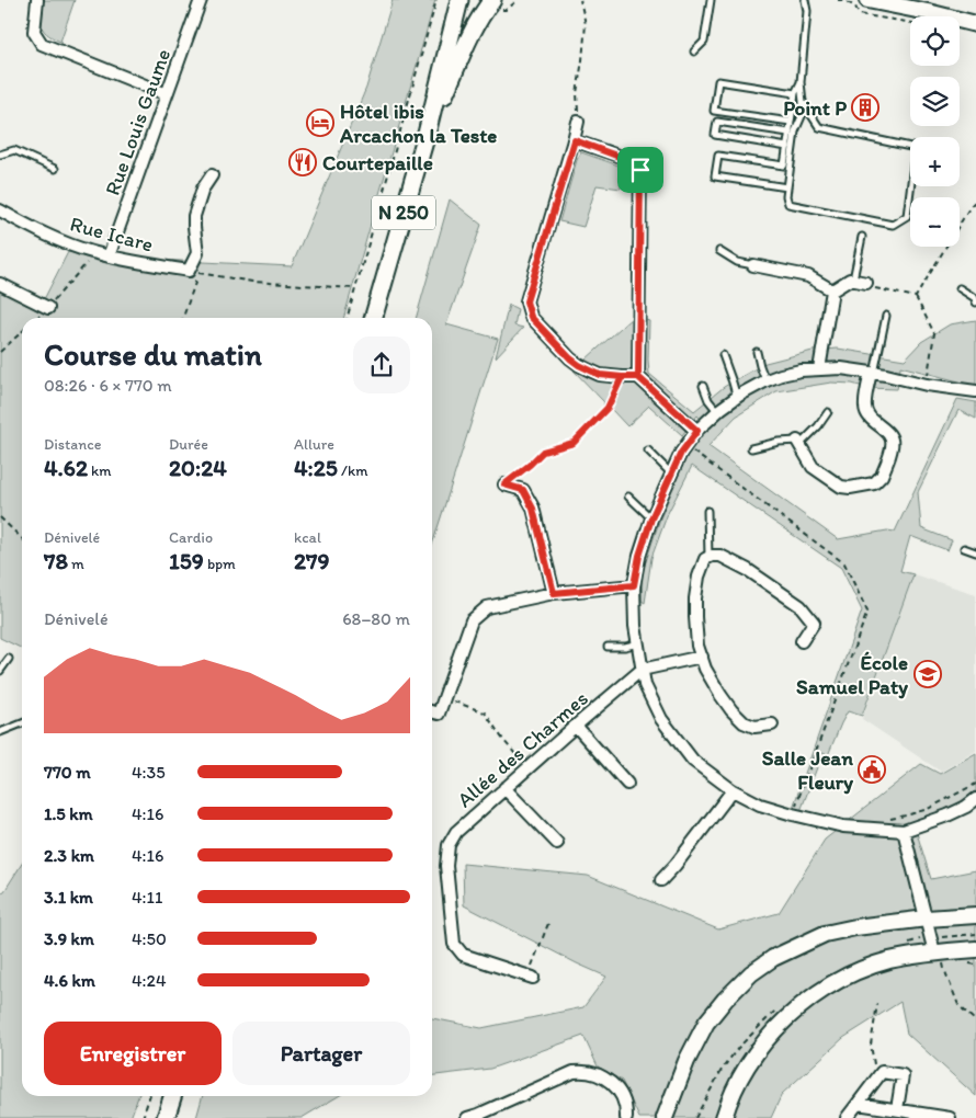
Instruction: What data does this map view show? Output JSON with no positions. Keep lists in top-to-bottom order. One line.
{"streets":{"main road":["N 250"],"street":["Rue Louis Gaume","Rue Icare","Allée des Charmes"]},"crossings":[["Rue Louis Gaume","Rue Icare"]],"places":{"building":["Point P"],"hotel":["Hôtel ibis Arcachon la Teste"],"restaurant":["Courtepaille"],"school or university":["École Samuel Paty"],"public building":["Salle Jean Fleury"]},"page":{"map_buttons":["+","−"],"heading":["Course du matin","08:26 · 6 × 770 m"],"stats":[["Distance","4.62 km"],["Durée","20:24"],["Allure","4:25 /km"],["Dénivelé","78 m"],["Cardio","159 bpm"],["kcal","279"]],"chart":["Dénivelé","68–80 m"],"list":[{"name":"770 m","note":"4:35"},{"name":"1.5 km","note":"4:16"},{"name":"2.3 km","note":"4:16"},{"name":"3.1 km","note":"4:11"},{"name":"3.9 km","note":"4:50"},{"name":"4.6 km","note":"4:24"}],"buttons":["Enregistrer","Partager"]}}
